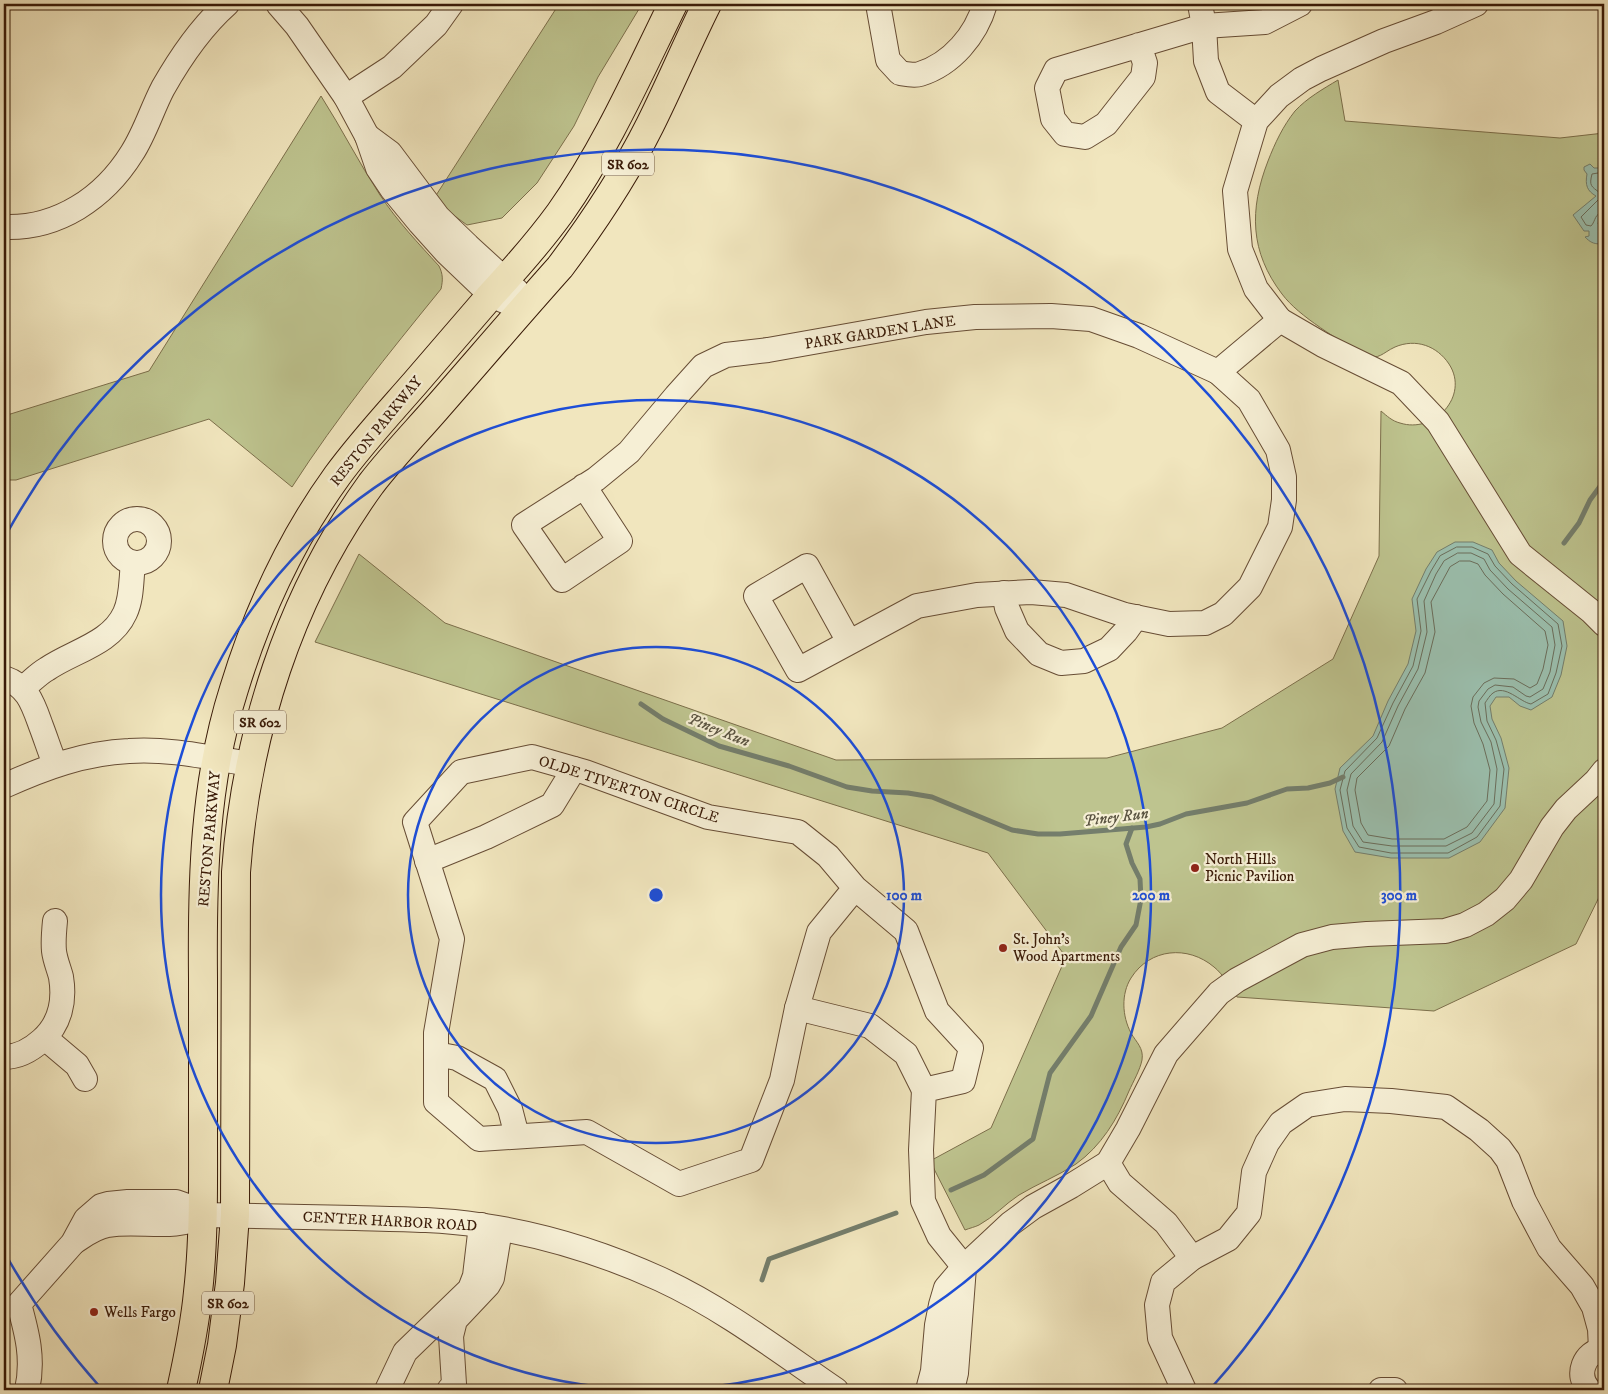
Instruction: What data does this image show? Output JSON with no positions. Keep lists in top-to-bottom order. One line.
{"streets":{"main road":["SR 602","RESTON PARKWAY"],"street":["PARK GARDEN LANE","OLDE TIVERTON CIRCLE","CENTER HARBOR ROAD"]},"crossings":[["RESTON PARKWAY","CENTER HARBOR ROAD"]],"water":["Piney Run"],"places":["North Hills Picnic Pavilion","St. John's Wood Apartments","Wells Fargo"],"rings":["100 m","200 m","300 m"]}
